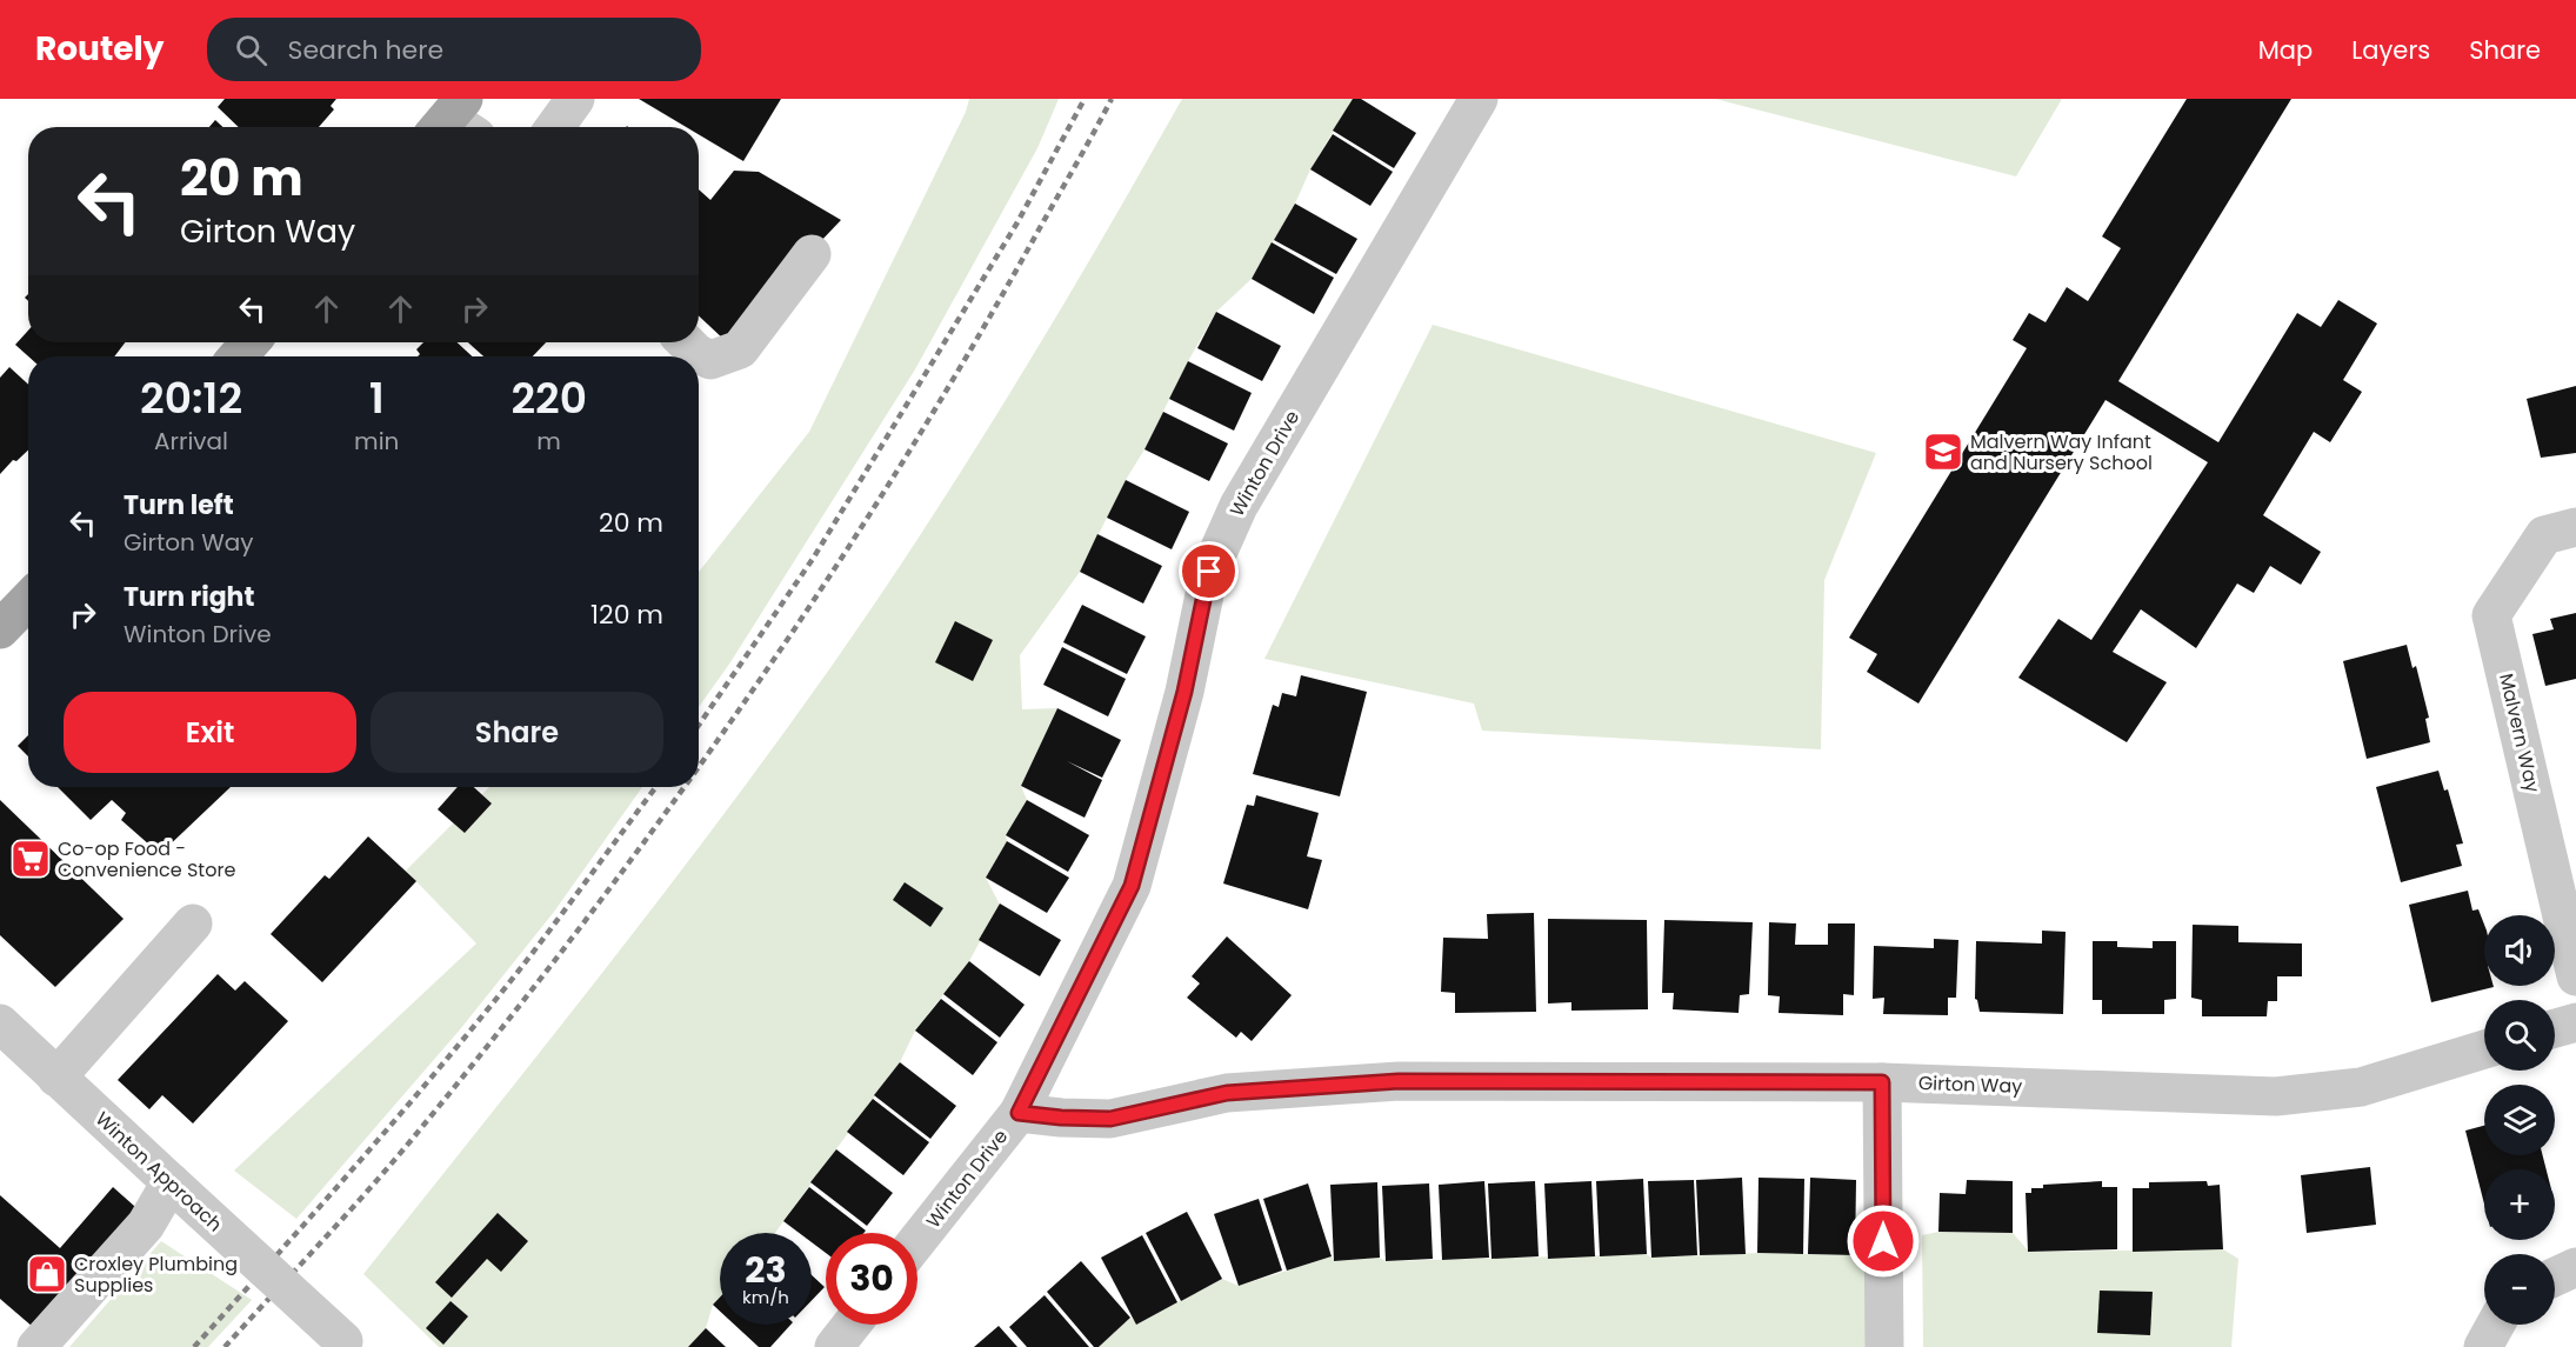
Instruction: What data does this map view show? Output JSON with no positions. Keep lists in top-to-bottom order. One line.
{"streets":{"street":["Winton Drive","Malvern Way","Girton Way","Winton Approach"]},"crossings":[["Winton Drive","Girton Way"]],"places":{"school or university":["Malvern Way Infant and Nursery School"],"supermarket":["Co-op Food - Convenience Store"],"shop":["Croxley Plumbing Supplies"]},"page":{"header":"Routely","search":"Search here","nav":["Map","Layers","Share"],"turn":["20 m","Girton Way"],"eta":["20:12","Arrival","1","min","220","m"],"list":[{"name":"Turn left","note":"Girton Way","value":"20 m"},{"name":"Turn right","note":"Winton Drive","value":"120 m"}],"buttons":["Exit","Share"],"map_buttons":["+","−"],"speed":"23 km/h","limit":"30"}}
